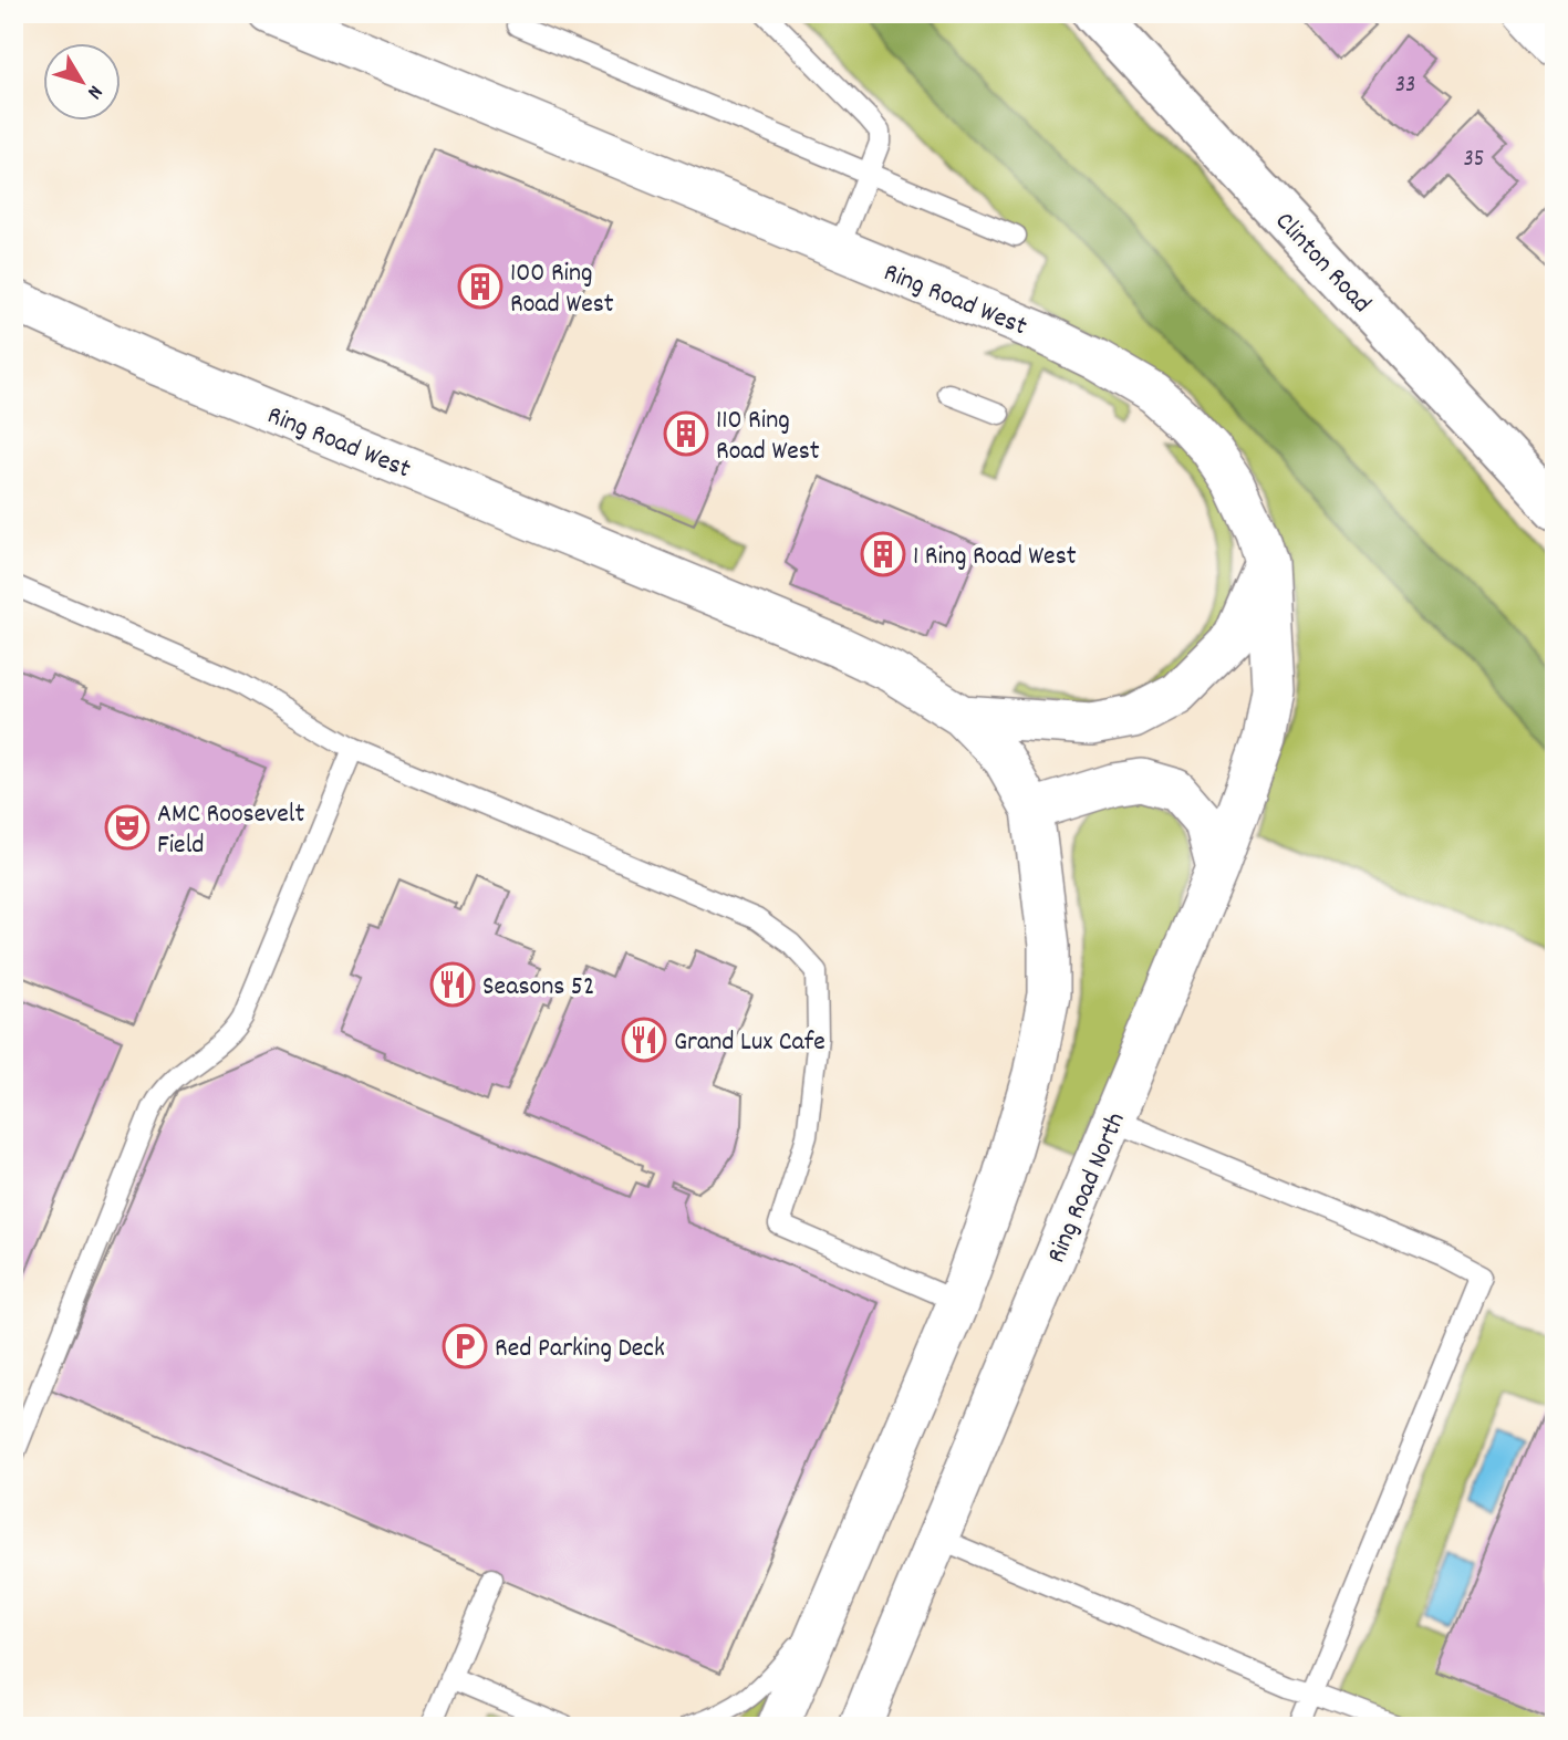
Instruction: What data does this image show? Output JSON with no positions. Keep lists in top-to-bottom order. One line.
{"streets":{"main road":["Clinton Road"],"street":["Ring Road West","Ring Road North"]},"crossings":[["Ring Road West","Ring Road North"]],"places":{"building":["100 Ring Road West","110 Ring Road West","1 Ring Road West"],"theatre":["AMC Roosevelt Field"],"restaurant":["Seasons 52","Grand Lux Cafe"],"parking":["Red Parking Deck"]},"house_numbers":["33","35"],"north":"bottom right"}
